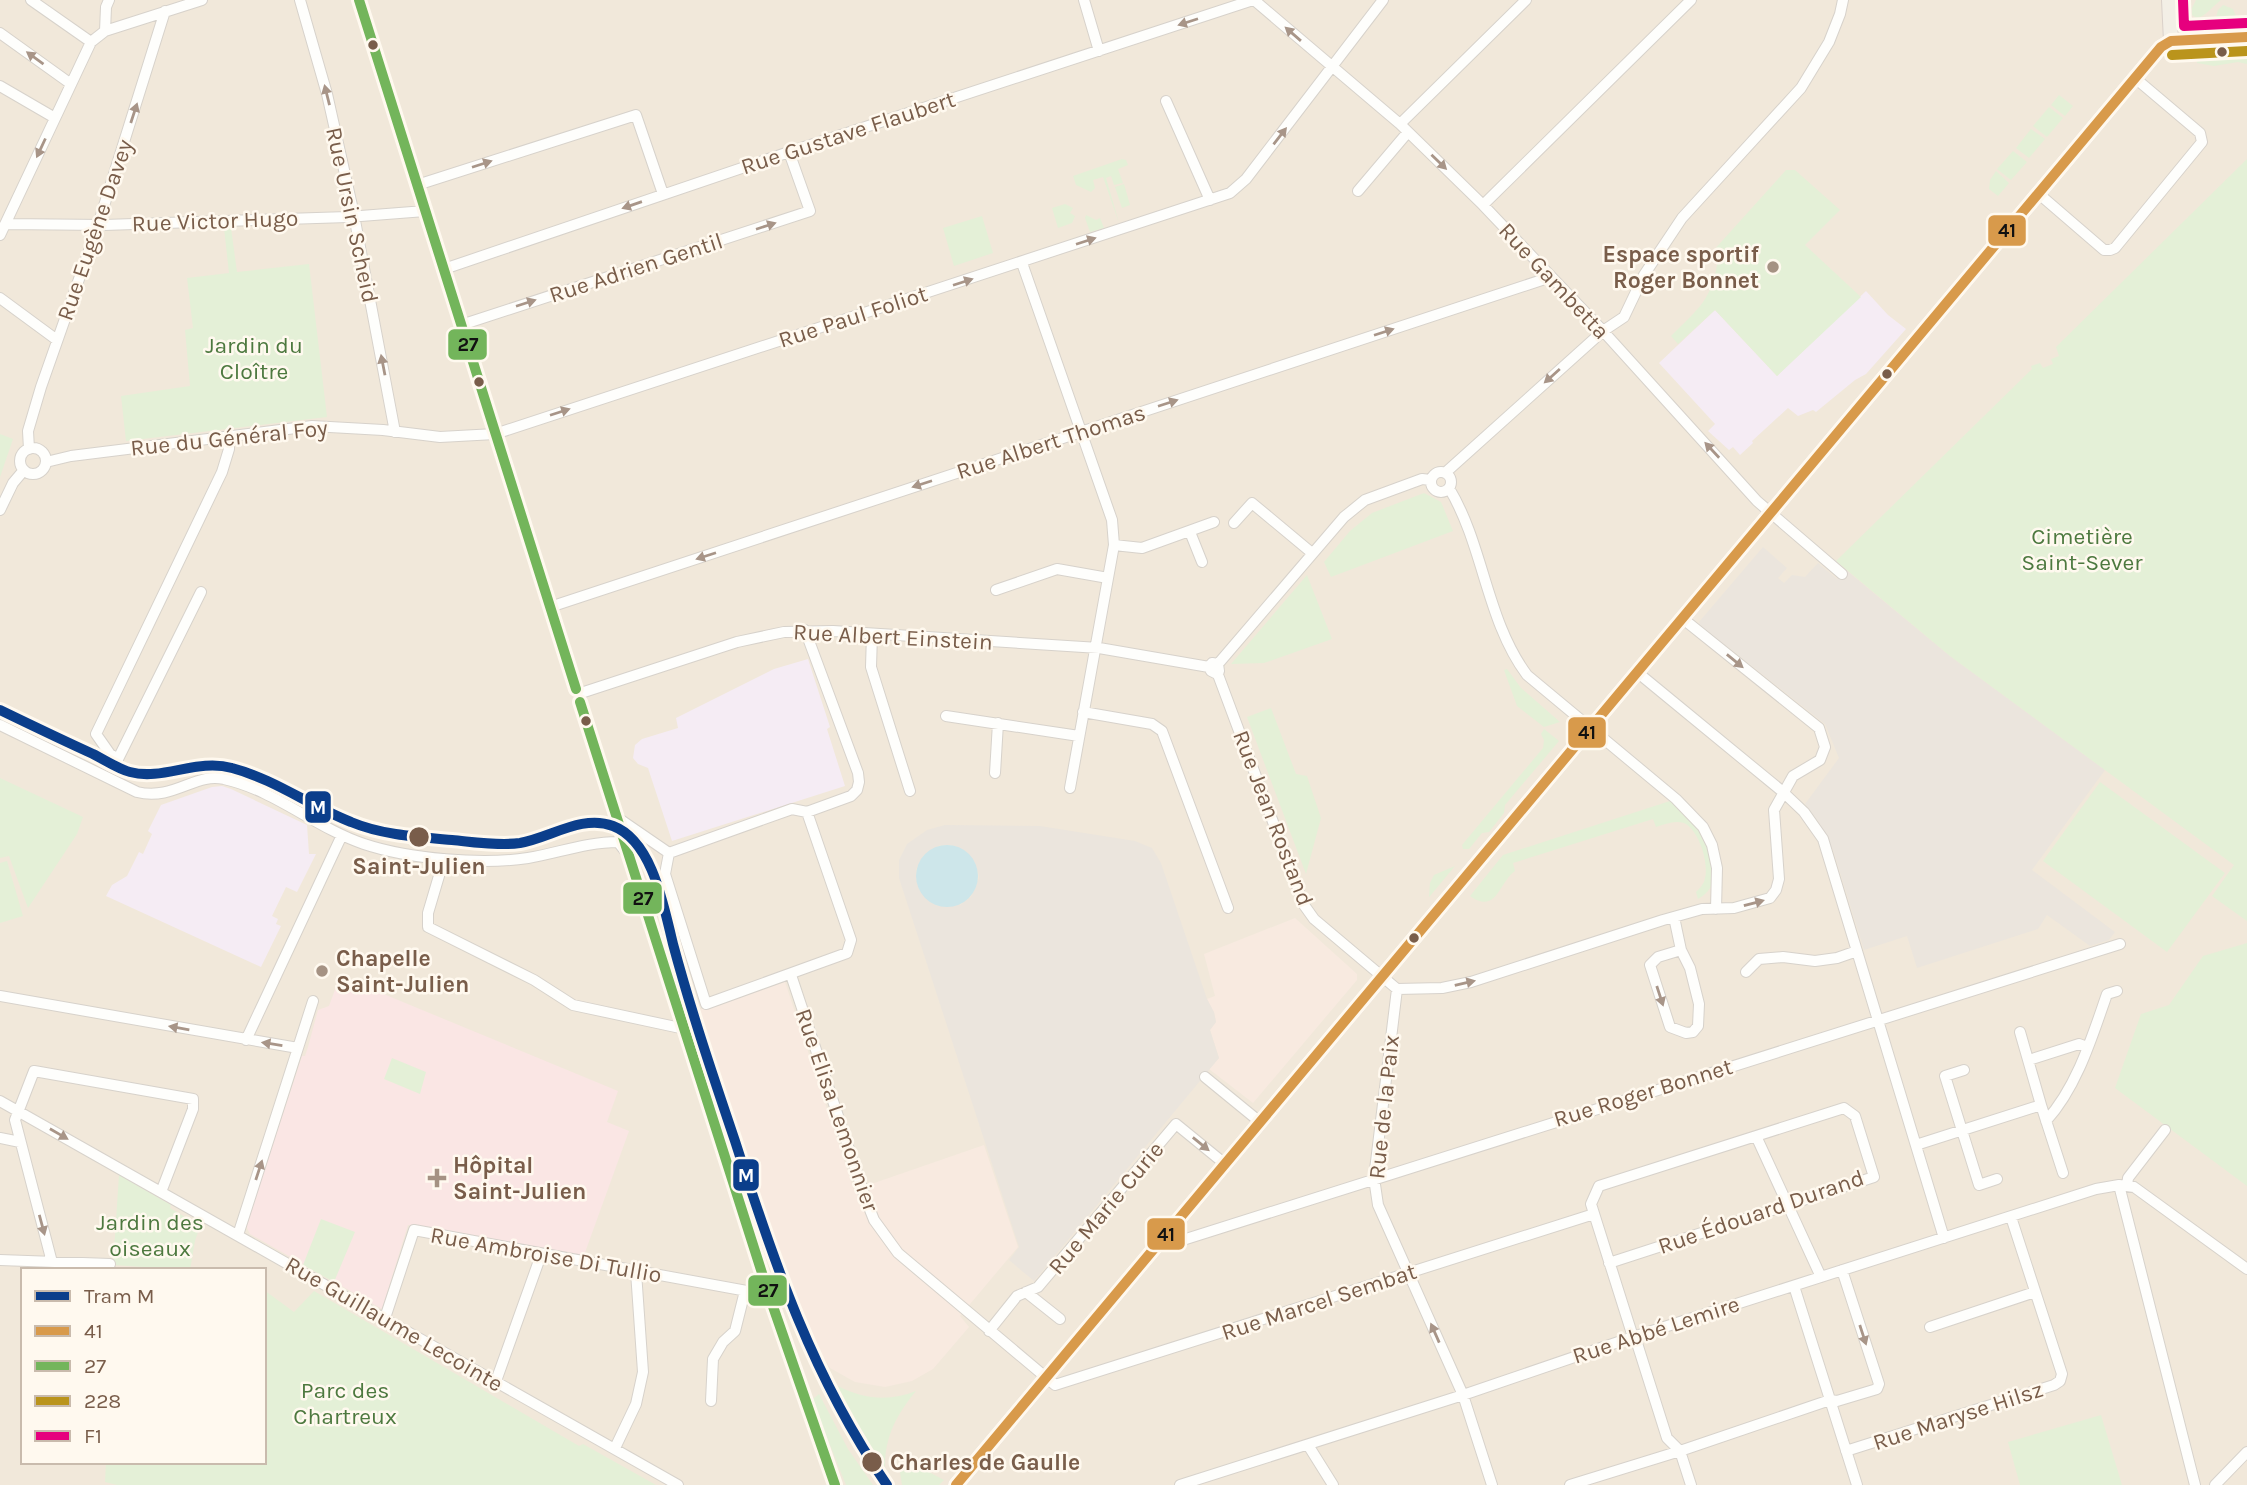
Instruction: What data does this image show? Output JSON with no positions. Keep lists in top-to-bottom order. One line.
{"streets":{"street":["Rue Gustave Flaubert","Rue Ursin Scheid","Rue Victor Hugo","Rue Eugène Davey","Rue Adrien Gentil","Rue Gambetta","Rue Paul Foliot","Rue du Général Foy","Rue Albert Thomas","Rue Albert Einstein","Rue Jean Rostand","Rue Roger Bonnet","Rue de la Paix","Rue Elisa Lemonnier","Rue Marie Curie","Rue Édouard Durand","Rue Ambroise Di Tullio","Rue Marcel Sembat","Rue Guillaume Lecointe","Rue Abbé Lemire","Rue Maryse Hilsz"]},"crossings":[["Rue Gustave Flaubert","Rue Adrien Gentil"],["Rue Gustave Flaubert","Rue Gambetta"],["Rue Ursin Scheid","Rue Victor Hugo"],["Rue Ursin Scheid","Rue du Général Foy"],["Rue Victor Hugo","Rue Eugène Davey"],["Rue Eugène Davey","Rue du Général Foy"],["Rue Gambetta","Rue Paul Foliot"],["Rue Gambetta","Rue Albert Thomas"],["Rue Paul Foliot","Rue du Général Foy"],["Rue Albert Einstein","Rue Jean Rostand"],["Rue Roger Bonnet","Rue de la Paix"],["Rue de la Paix","Rue Marcel Sembat"],["Rue de la Paix","Rue Abbé Lemire"],["Rue Elisa Lemonnier","Rue Marie Curie"],["Rue Elisa Lemonnier","Rue Marcel Sembat"],["Rue Ambroise Di Tullio","Rue Guillaume Lecointe"],["Rue Abbé Lemire","Rue Maryse Hilsz"]],"one_way":["Rue Gustave Flaubert","Rue Adrien Gentil","Rue Paul Foliot","Rue Marie Curie"],"parks":["Jardin du Cloître","Cimetière Saint-Sever","Jardin des oiseaux","Parc des Chartreux"],"places":{"other":["Espace sportif Roger Bonnet","Saint-Julien","Chapelle Saint-Julien","Charles de Gaulle"],"health":["Hôpital Saint-Julien"]},"lines":["transit line 27","transit line F1","transit line 41","transit line 228","tram line M"],"legend":["Tram M","41","27","228","F1"]}
